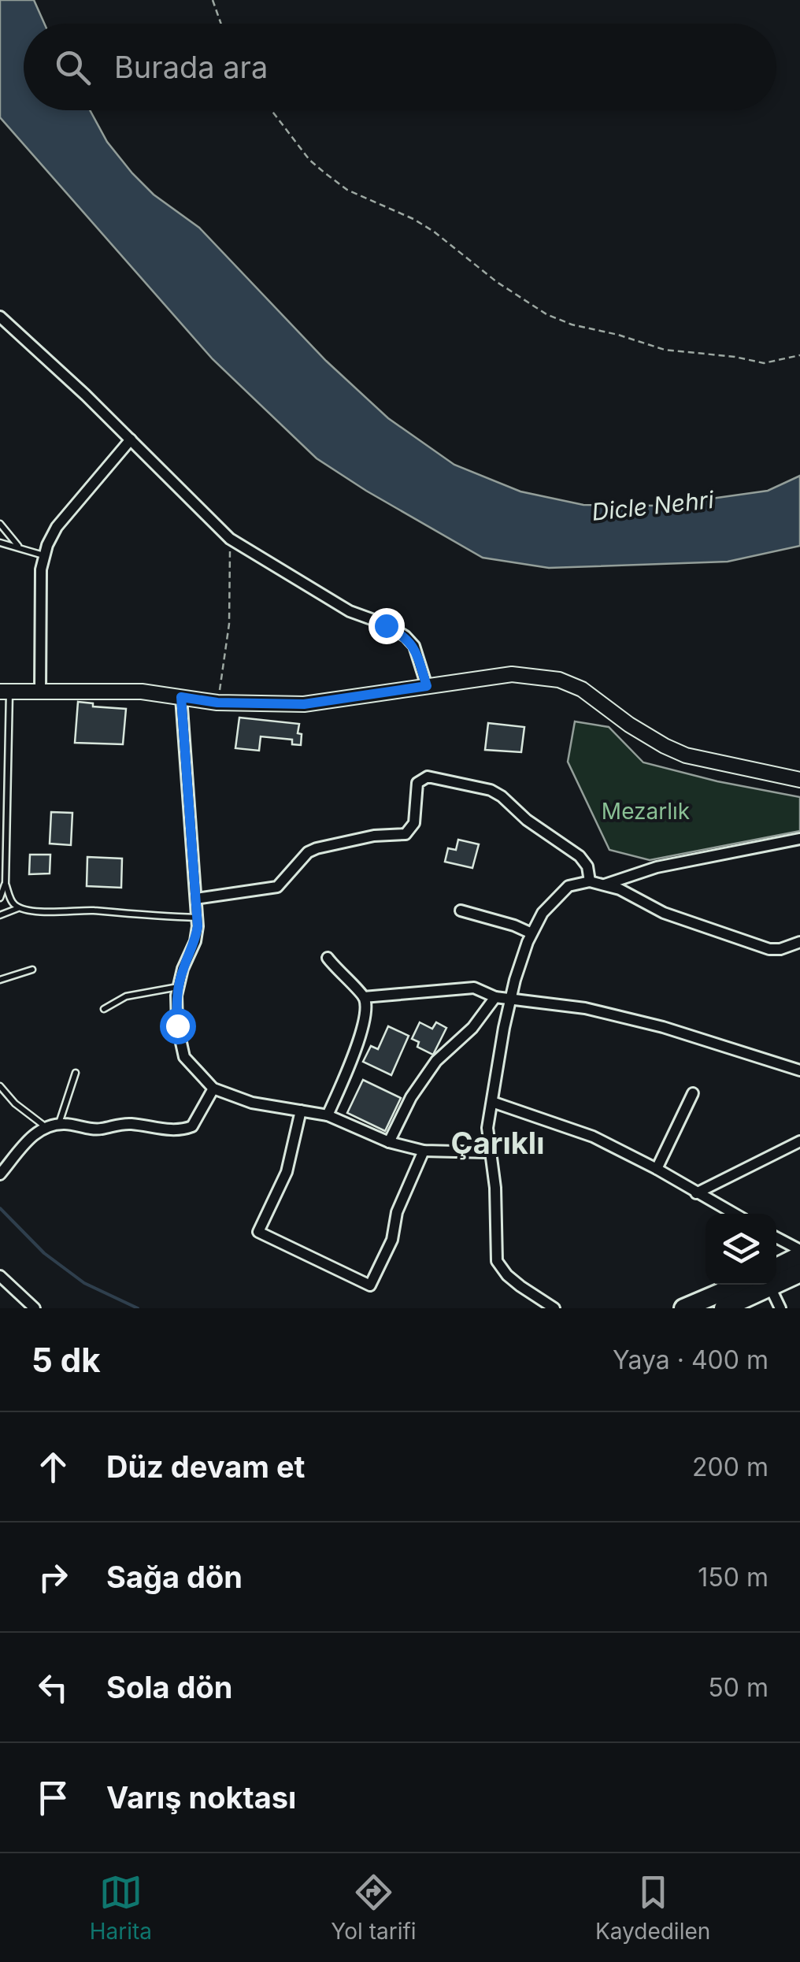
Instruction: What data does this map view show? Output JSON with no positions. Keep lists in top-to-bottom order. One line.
{"districts":["Çarıklı"],"water":["Dicle Nehri"],"parks":["Mezarlık"],"page":{"search":"Burada ara","heading":["5 dk","Yaya · 400 m"],"list":[["Düz devam et","200 m"],["Sağa dön","150 m"],["Sola dön","50 m"],"Varış noktası"],"nav":["Harita","Yol tarifi","Kaydedilen"]}}
